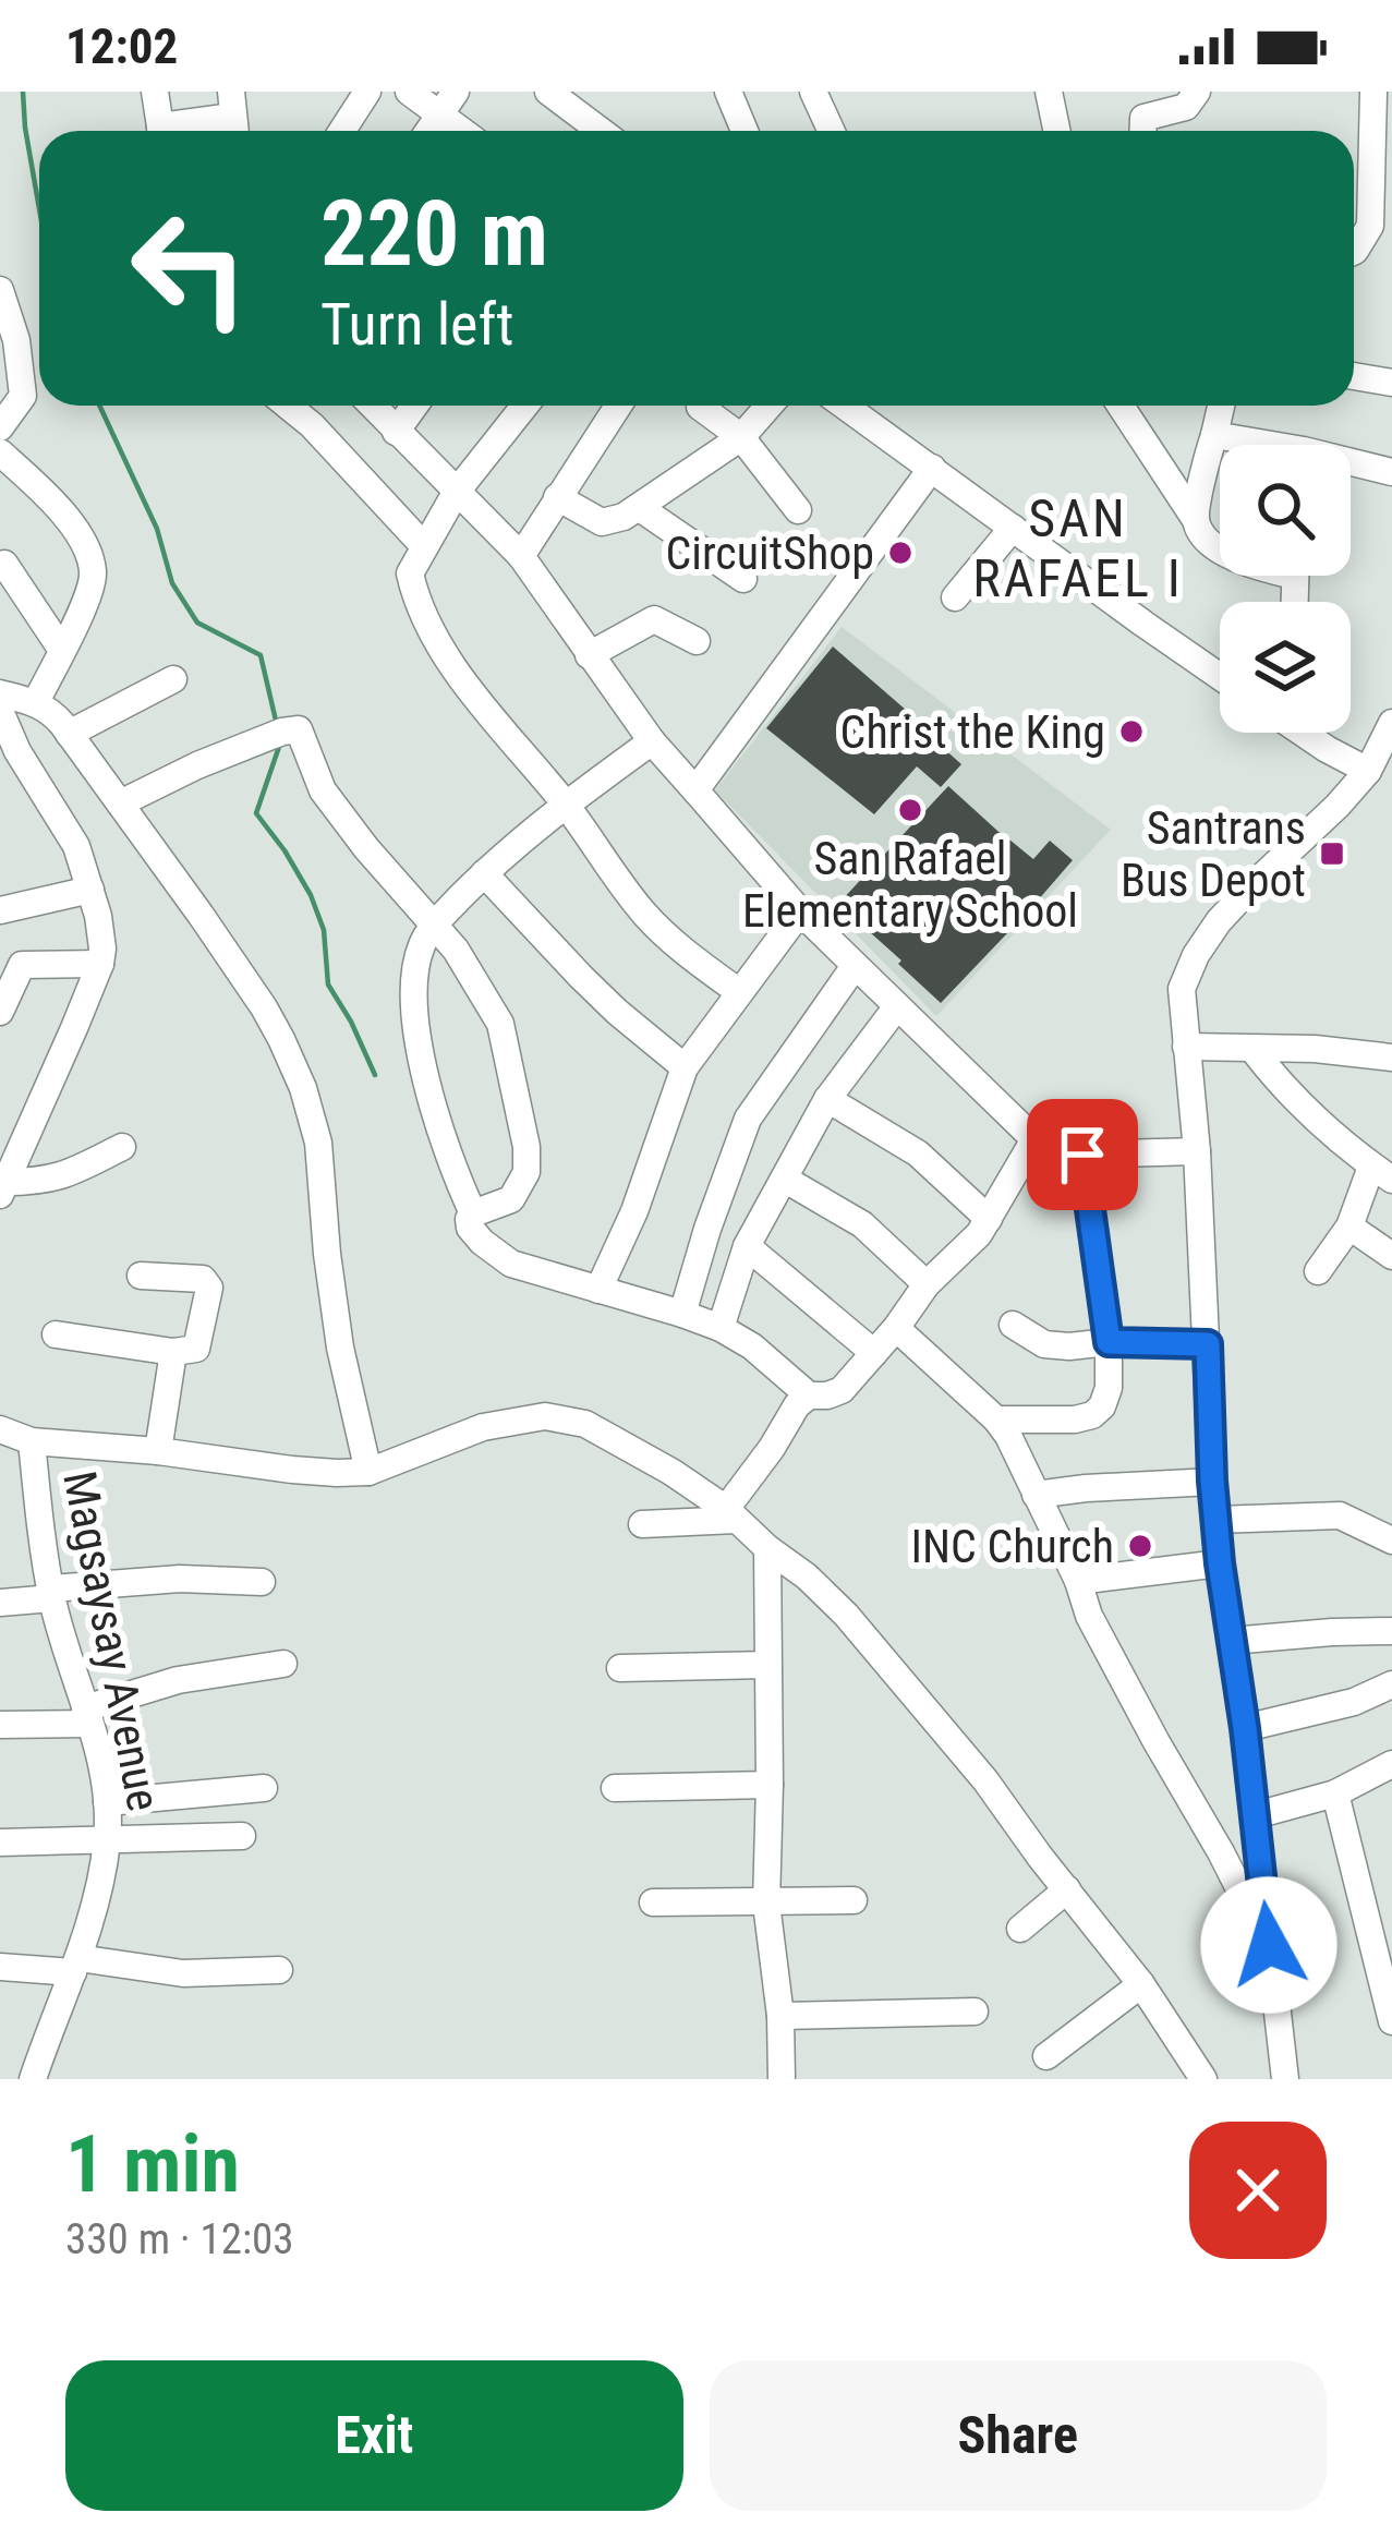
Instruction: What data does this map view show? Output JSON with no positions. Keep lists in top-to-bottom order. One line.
{"streets":{"street":["Magsaysay Avenue"]},"districts":["SAN RAFAEL I"],"places":{"other":["CircuitShop","Christ the King","San Rafael Elementary School","INC Church"],"transit":["Santrans Bus Depot"]},"page":{"status":"12:02","turn":["220 m","Turn left"],"heading":["1 min","330 m · 12:03"],"buttons":["Exit","Share"]}}
